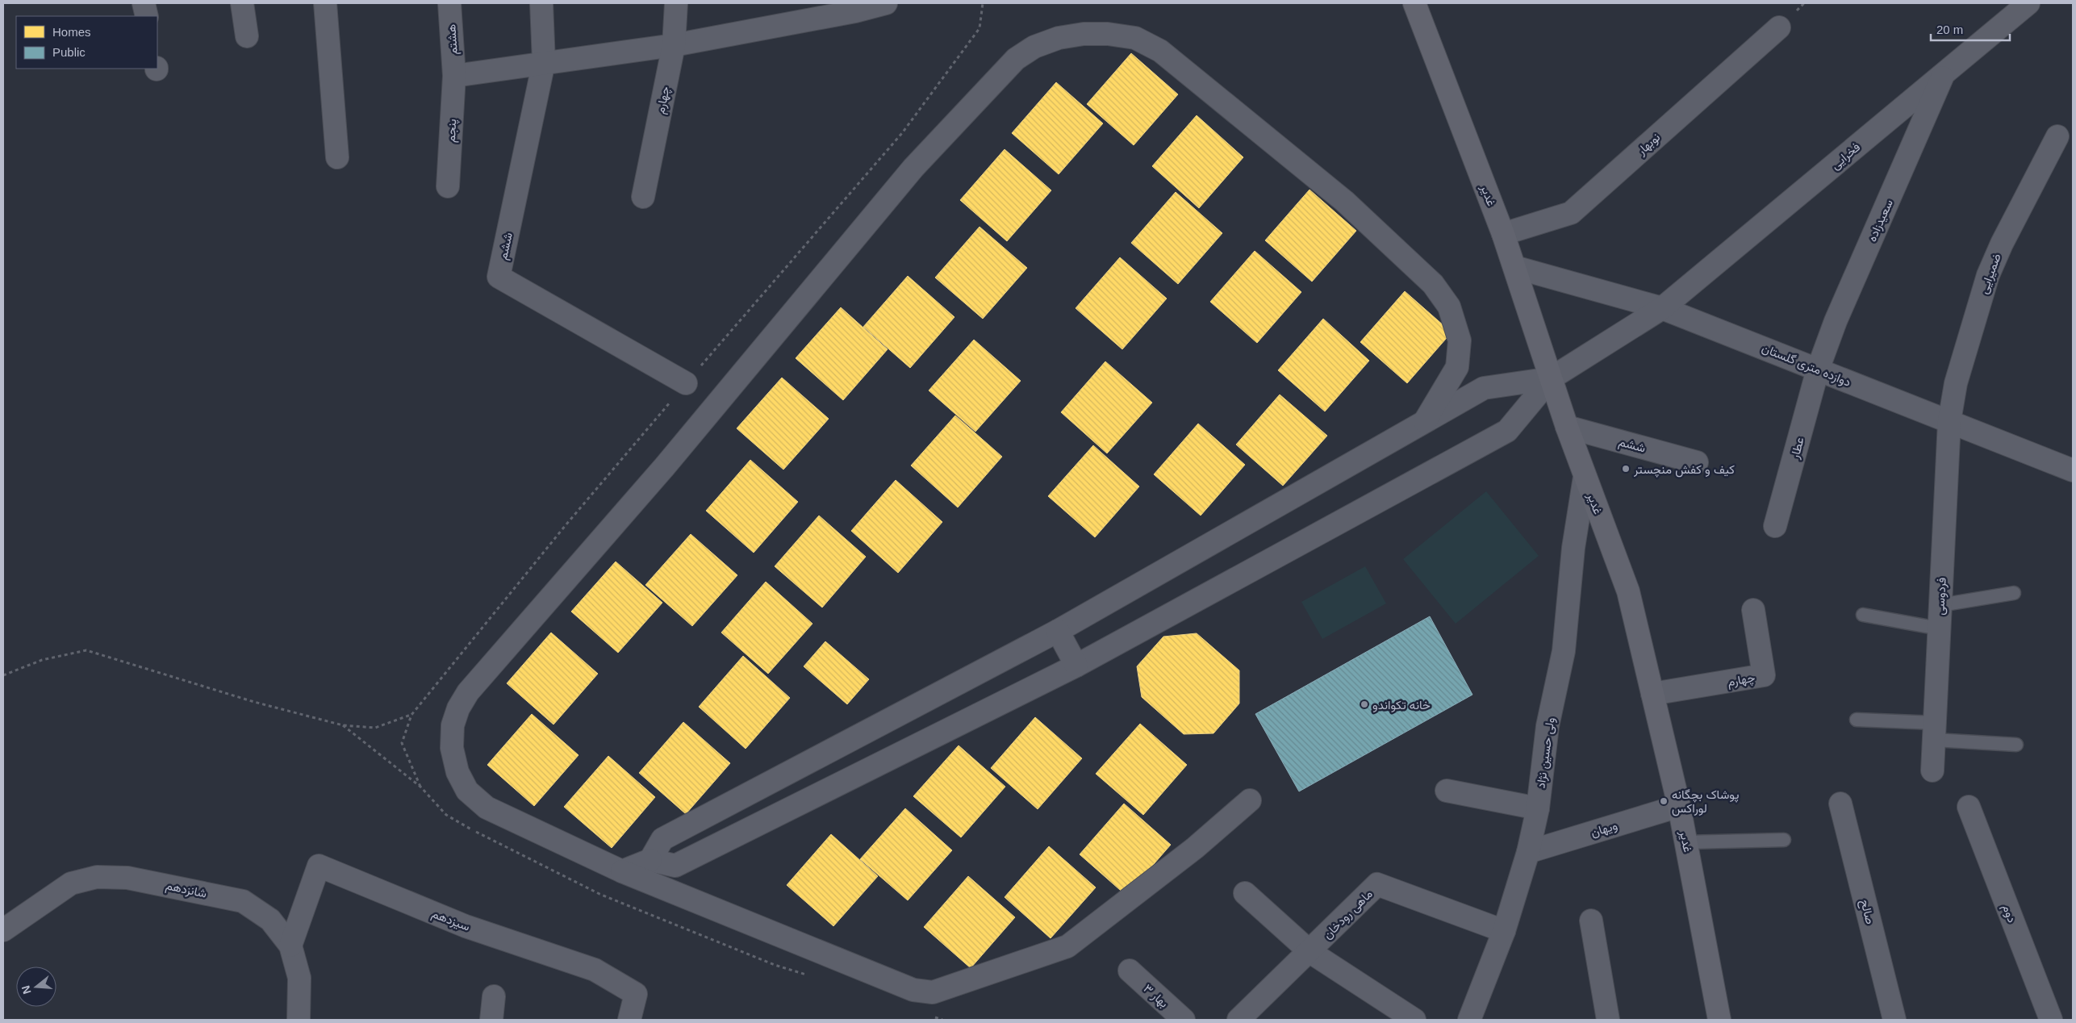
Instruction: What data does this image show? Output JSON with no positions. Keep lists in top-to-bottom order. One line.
{"streets":{"main road":["غدیر"],"street":["هشتم","چهارم","پنجم","نوبهار","فخرایی","سعیدزاده","ششم","ضمیرایی","دوازده متری گلستان","عطار","فردوسی","ولی حسین نژاد","ویهان","شانزدهم","صالح","دوم","ماهی رودخان","سیزدهم","بهار ۳"]},"crossings":[["هشتم","پنجم"],["چهارم","غدیر"],["نوبهار","غدیر"],["فخرایی","سعیدزاده"],["فخرایی","دوازده متری گلستان"],["غدیر","ششم"],["غدیر","دوازده متری گلستان"],["غدیر","ولی حسین نژاد"],["غدیر","ویهان"],["سعیدزاده","دوازده متری گلستان"],["سعیدزاده","عطار"],["ضمیرایی","دوازده متری گلستان"],["ضمیرایی","فردوسی"],["دوازده متری گلستان","عطار"],["دوازده متری گلستان","فردوسی"],["ولی حسین نژاد","ویهان"],["ولی حسین نژاد","ماهی رودخان"],["شانزدهم","سیزدهم"]],"places":["کیف و کفش منچستر","خانه تکواندو","پوشاک بچگانه لوراکس"],"legend":["Homes","Public"],"scale_bar":"20 m","north":"left"}
